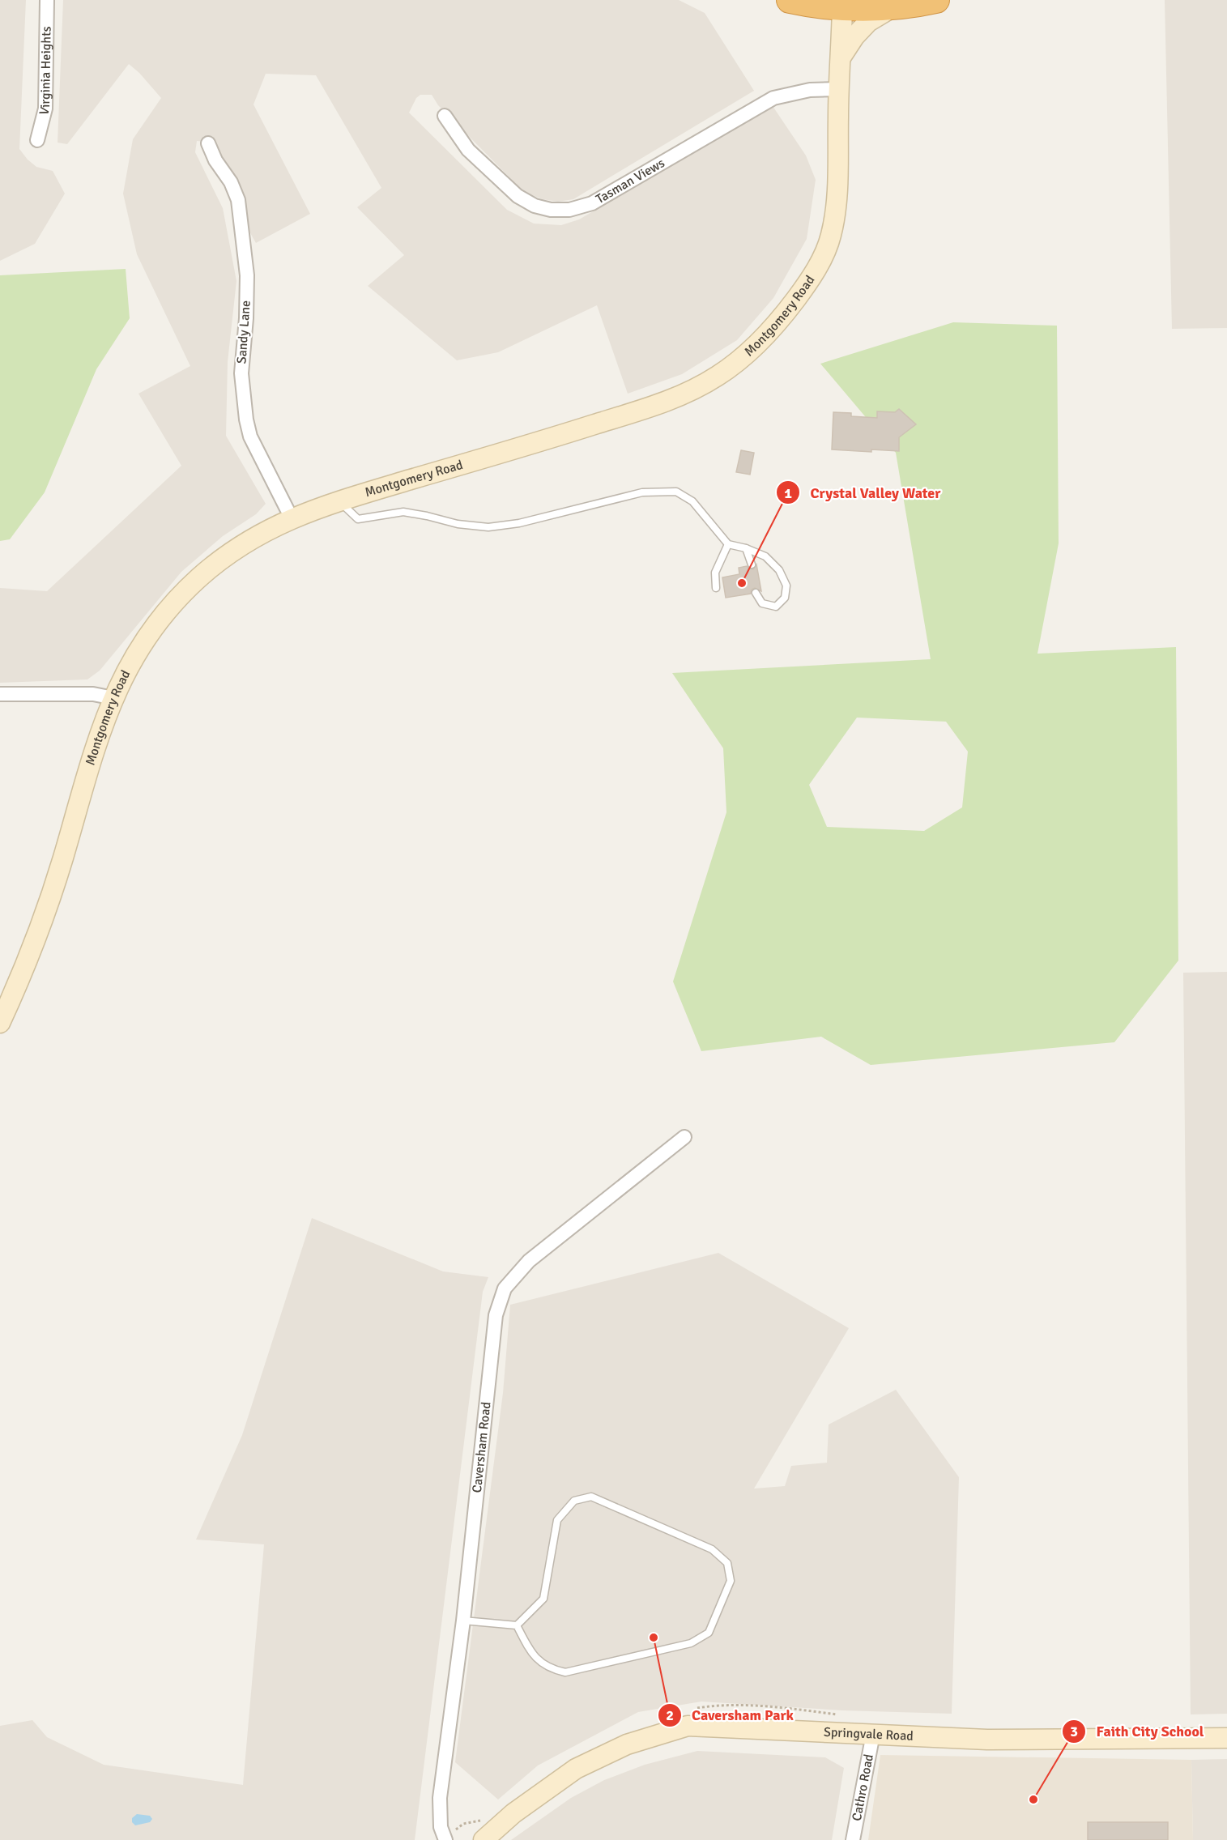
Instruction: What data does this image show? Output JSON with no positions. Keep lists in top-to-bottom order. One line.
{"streets":{"street":["Virginia Heights","Tasman Views","Montgomery Road","Sandy Lane","Caversham Road","Springvale Road","Cathro Road"]},"crossings":[["Tasman Views","Montgomery Road"],["Montgomery Road","Sandy Lane"],["Springvale Road","Cathro Road"]],"places":["Crystal Valley Water","Caversham Park","Faith City School"]}
